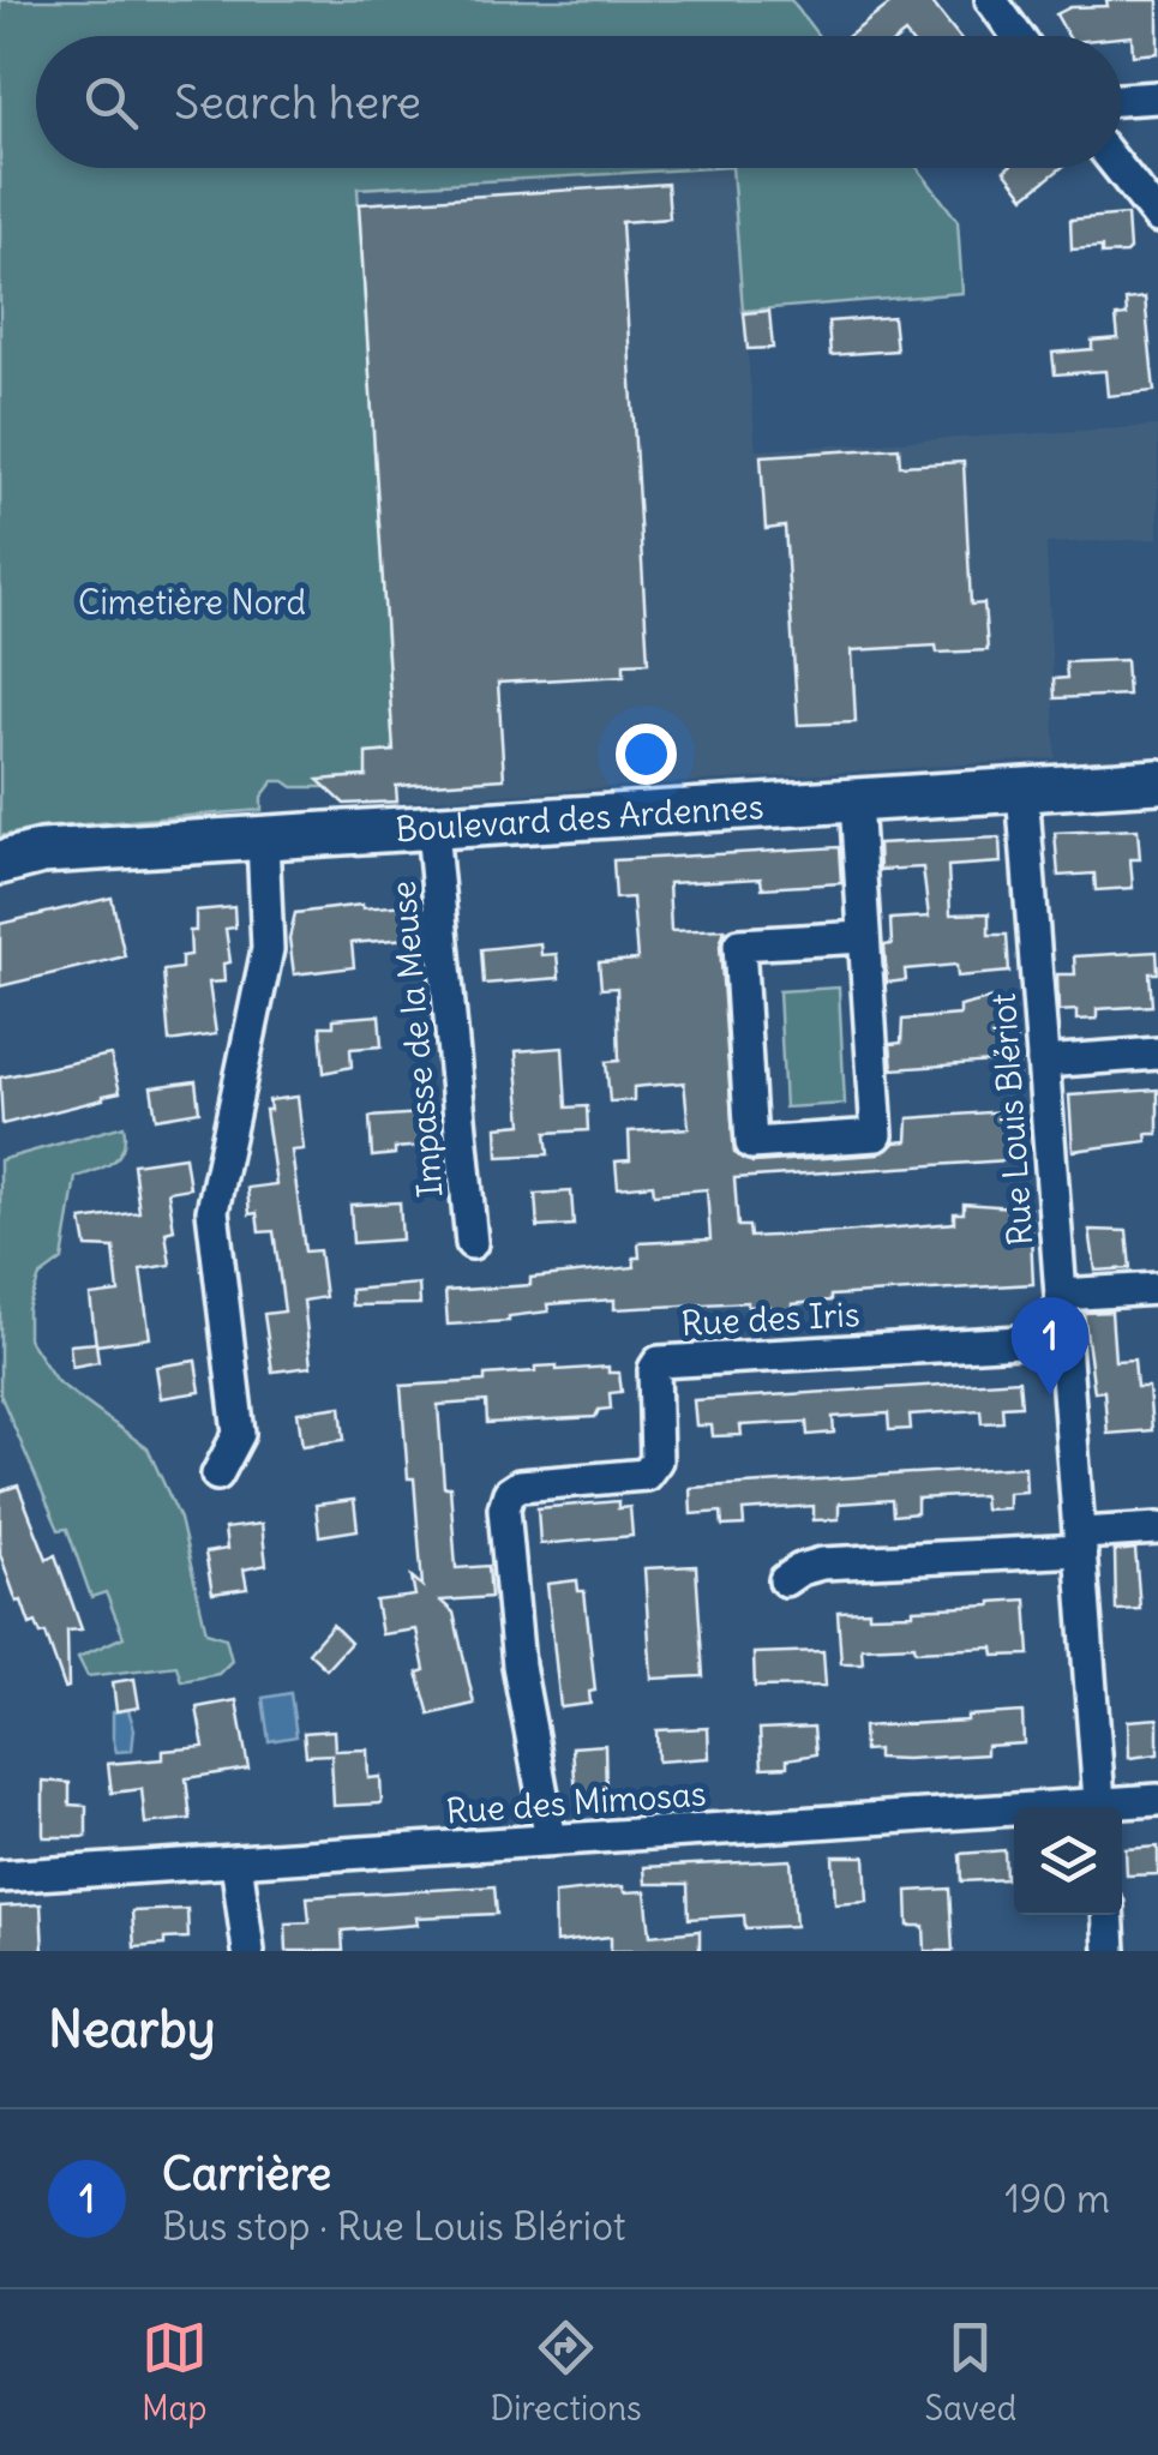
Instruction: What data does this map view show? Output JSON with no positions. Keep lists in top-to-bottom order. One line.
{"streets":{"main road":["Boulevard des Ardennes"],"street":["Impasse de la Meuse","Rue Louis Blériot","Rue des Iris","Rue des Mimosas"]},"crossings":[["Boulevard des Ardennes","Impasse de la Meuse"],["Boulevard des Ardennes","Rue Louis Blériot"],["Rue Louis Blériot","Rue des Iris"],["Rue des Iris","Rue des Mimosas"]],"parks":["Cimetière Nord"],"page":{"search":"Search here","pins":"1","heading":"Nearby","list":[{"mark":"1","name":"Carrière","note":"Bus stop · Rue Louis Blériot","value":"190 m"}],"nav":["Map","Directions","Saved"]}}
